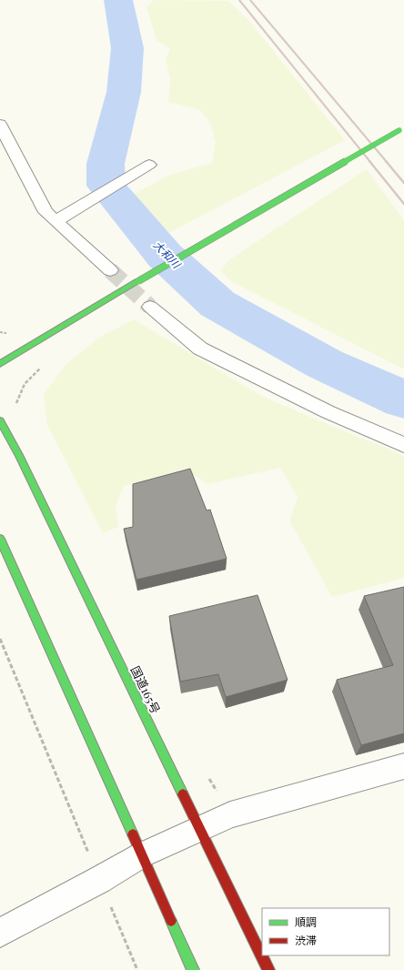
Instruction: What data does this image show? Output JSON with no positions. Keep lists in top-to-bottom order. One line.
{"streets":{"main road":["国道165号"]},"water":["大和川"],"legend":["順調","渋滞"]}
